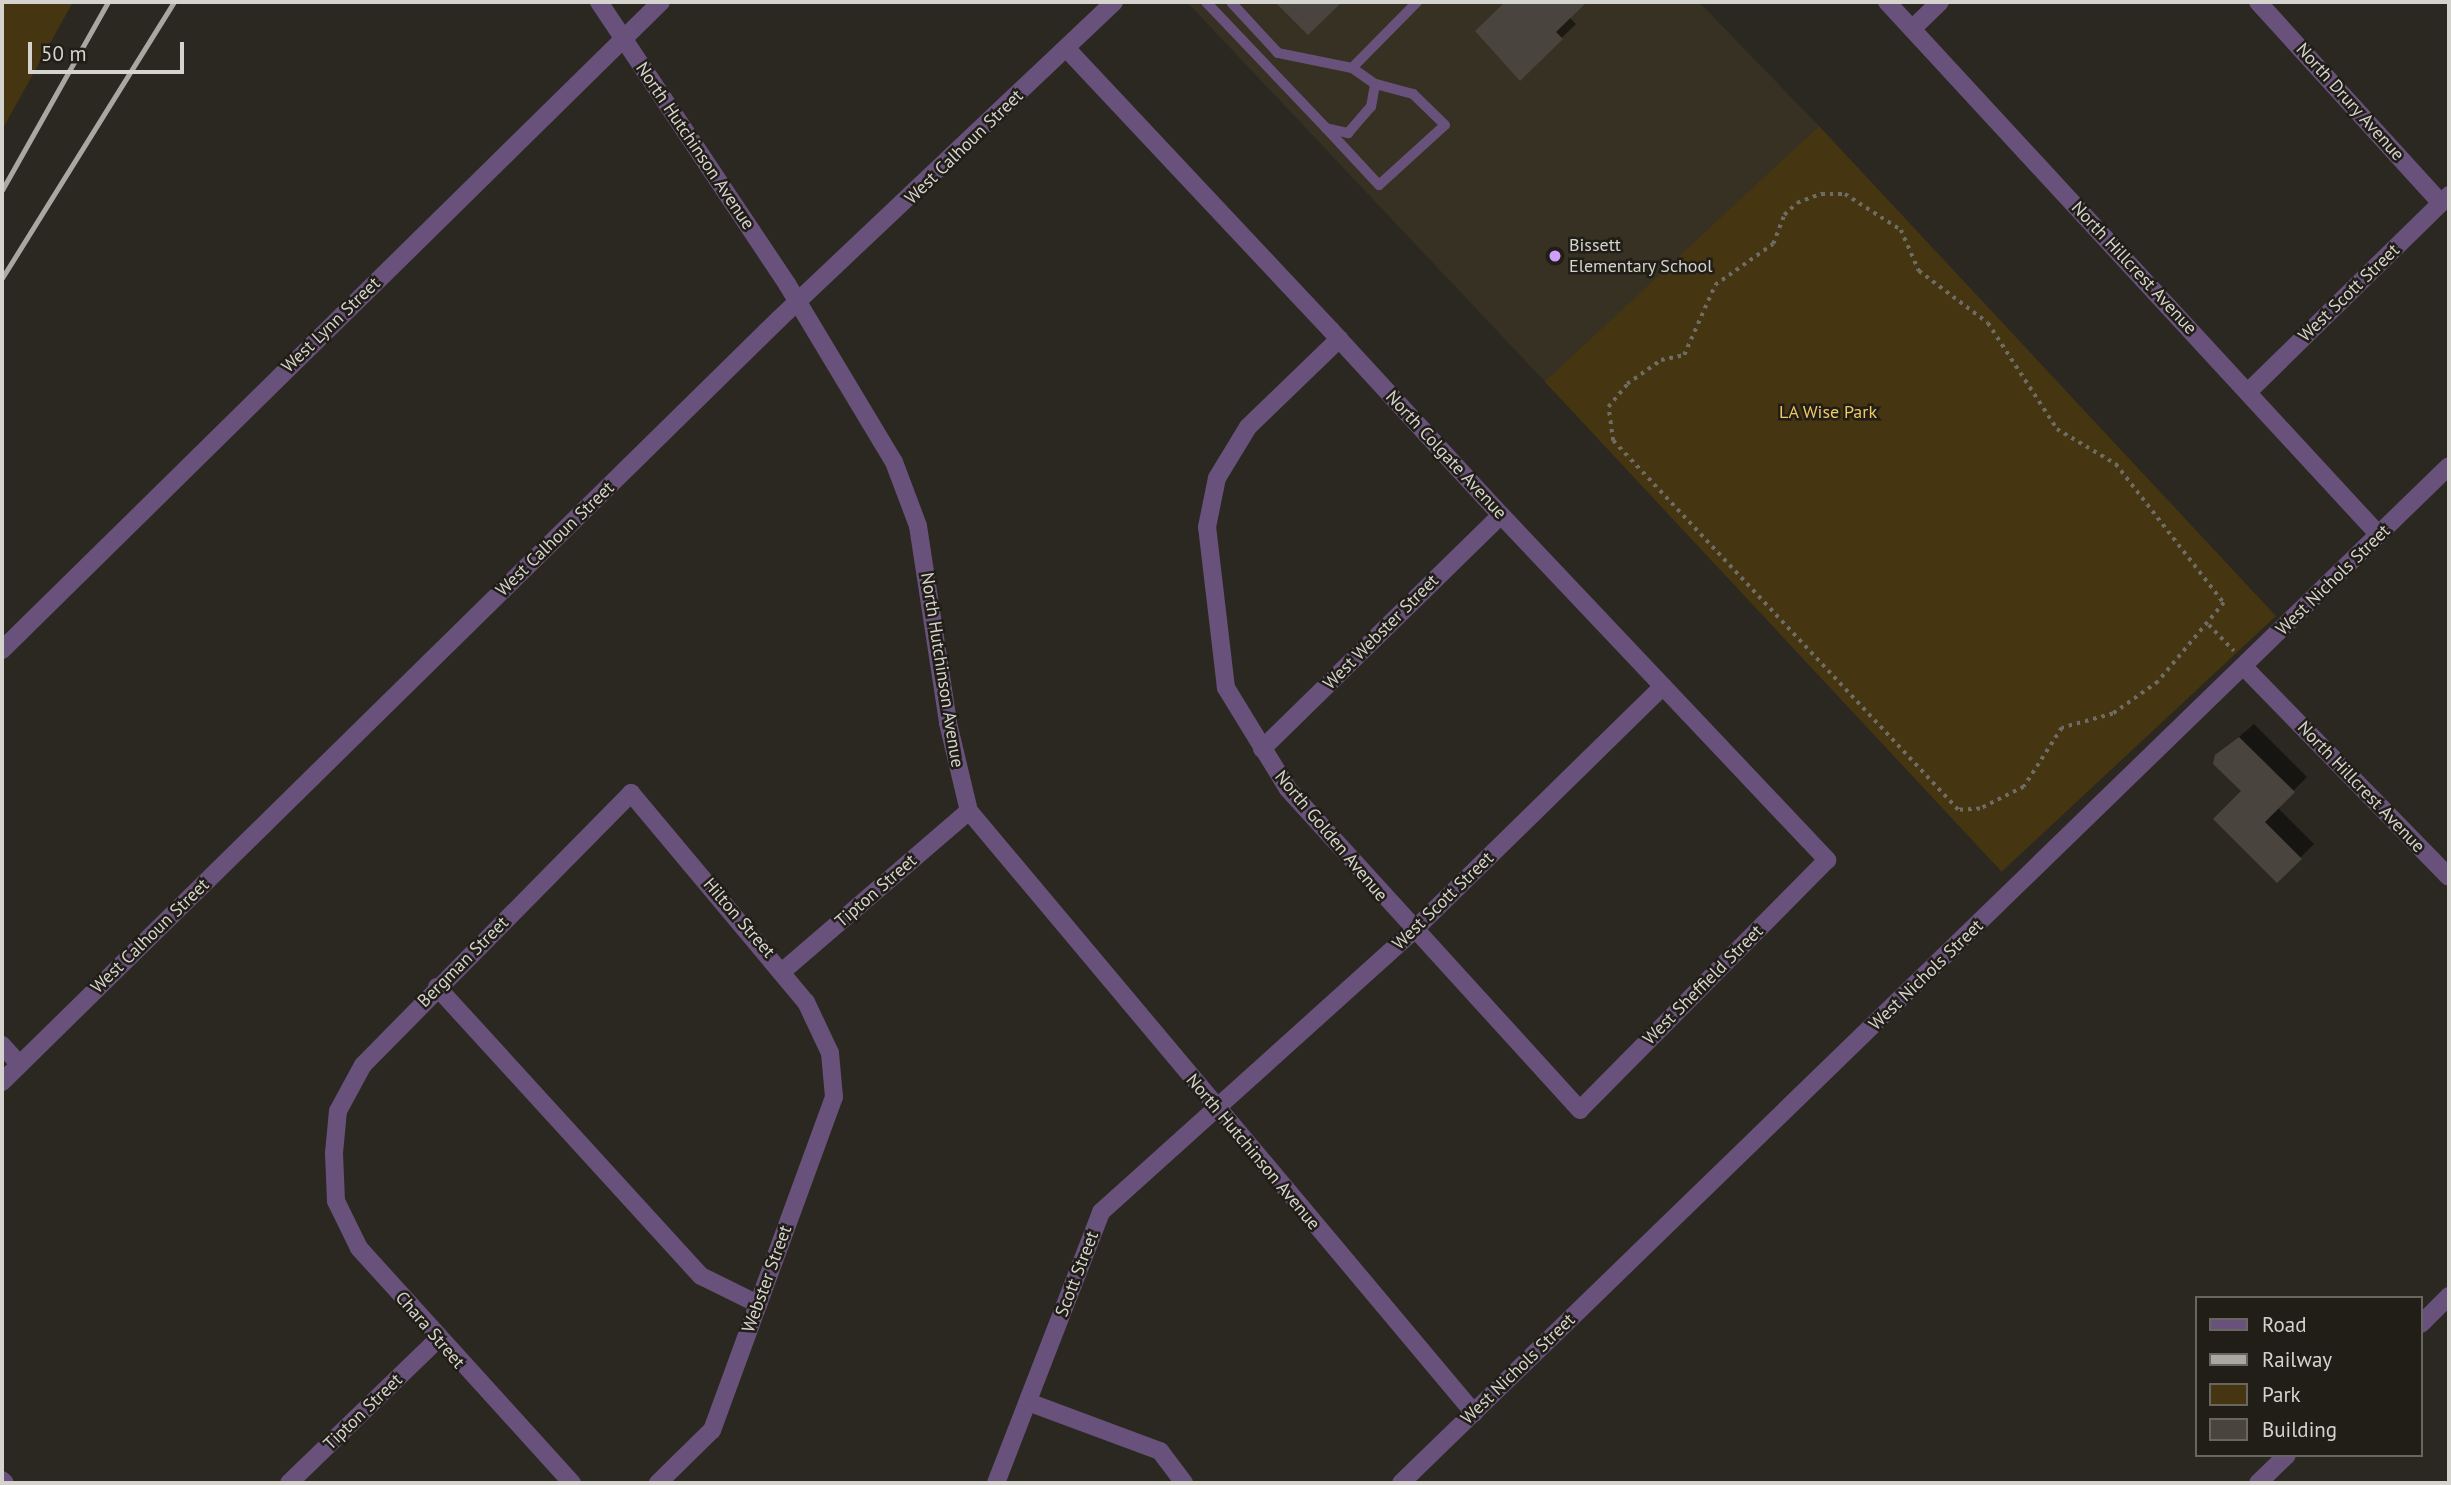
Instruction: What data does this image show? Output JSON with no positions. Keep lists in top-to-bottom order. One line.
{"streets":{"street":["North Drury Avenue","North Hutchinson Avenue","West Calhoun Street","North Hillcrest Avenue","West Scott Street","West Lynn Street","North Colgate Avenue","West Nichols Street","West Webster Street","North Golden Avenue","Tipton Street","Hilton Street","Bergman Street","West Sheffield Street","Scott Street","Webster Street","Chara Street"]},"crossings":[["North Drury Avenue","West Scott Street"],["North Hutchinson Avenue","West Calhoun Street"],["North Hutchinson Avenue","West Scott Street"],["North Hutchinson Avenue","West Lynn Street"],["North Hutchinson Avenue","West Nichols Street"],["North Hutchinson Avenue","Tipton Street"],["North Hutchinson Avenue","Scott Street"],["West Calhoun Street","North Colgate Avenue"],["North Hillcrest Avenue","West Scott Street"],["North Hillcrest Avenue","West Nichols Street"],["West Scott Street","North Colgate Avenue"],["West Scott Street","North Golden Avenue"],["West Scott Street","Scott Street"],["North Colgate Avenue","West Webster Street"],["North Colgate Avenue","North Golden Avenue"],["North Colgate Avenue","West Sheffield Street"],["West Webster Street","North Golden Avenue"],["North Golden Avenue","West Sheffield Street"],["Tipton Street","Hilton Street"],["Tipton Street","Chara Street"],["Hilton Street","Bergman Street"],["Hilton Street","Webster Street"],["Bergman Street","Chara Street"]],"parks":["LA Wise Park"],"places":["Bissett Elementary School"],"legend":["Road","Railway","Park","Building"],"scale_bar":"50 m"}
